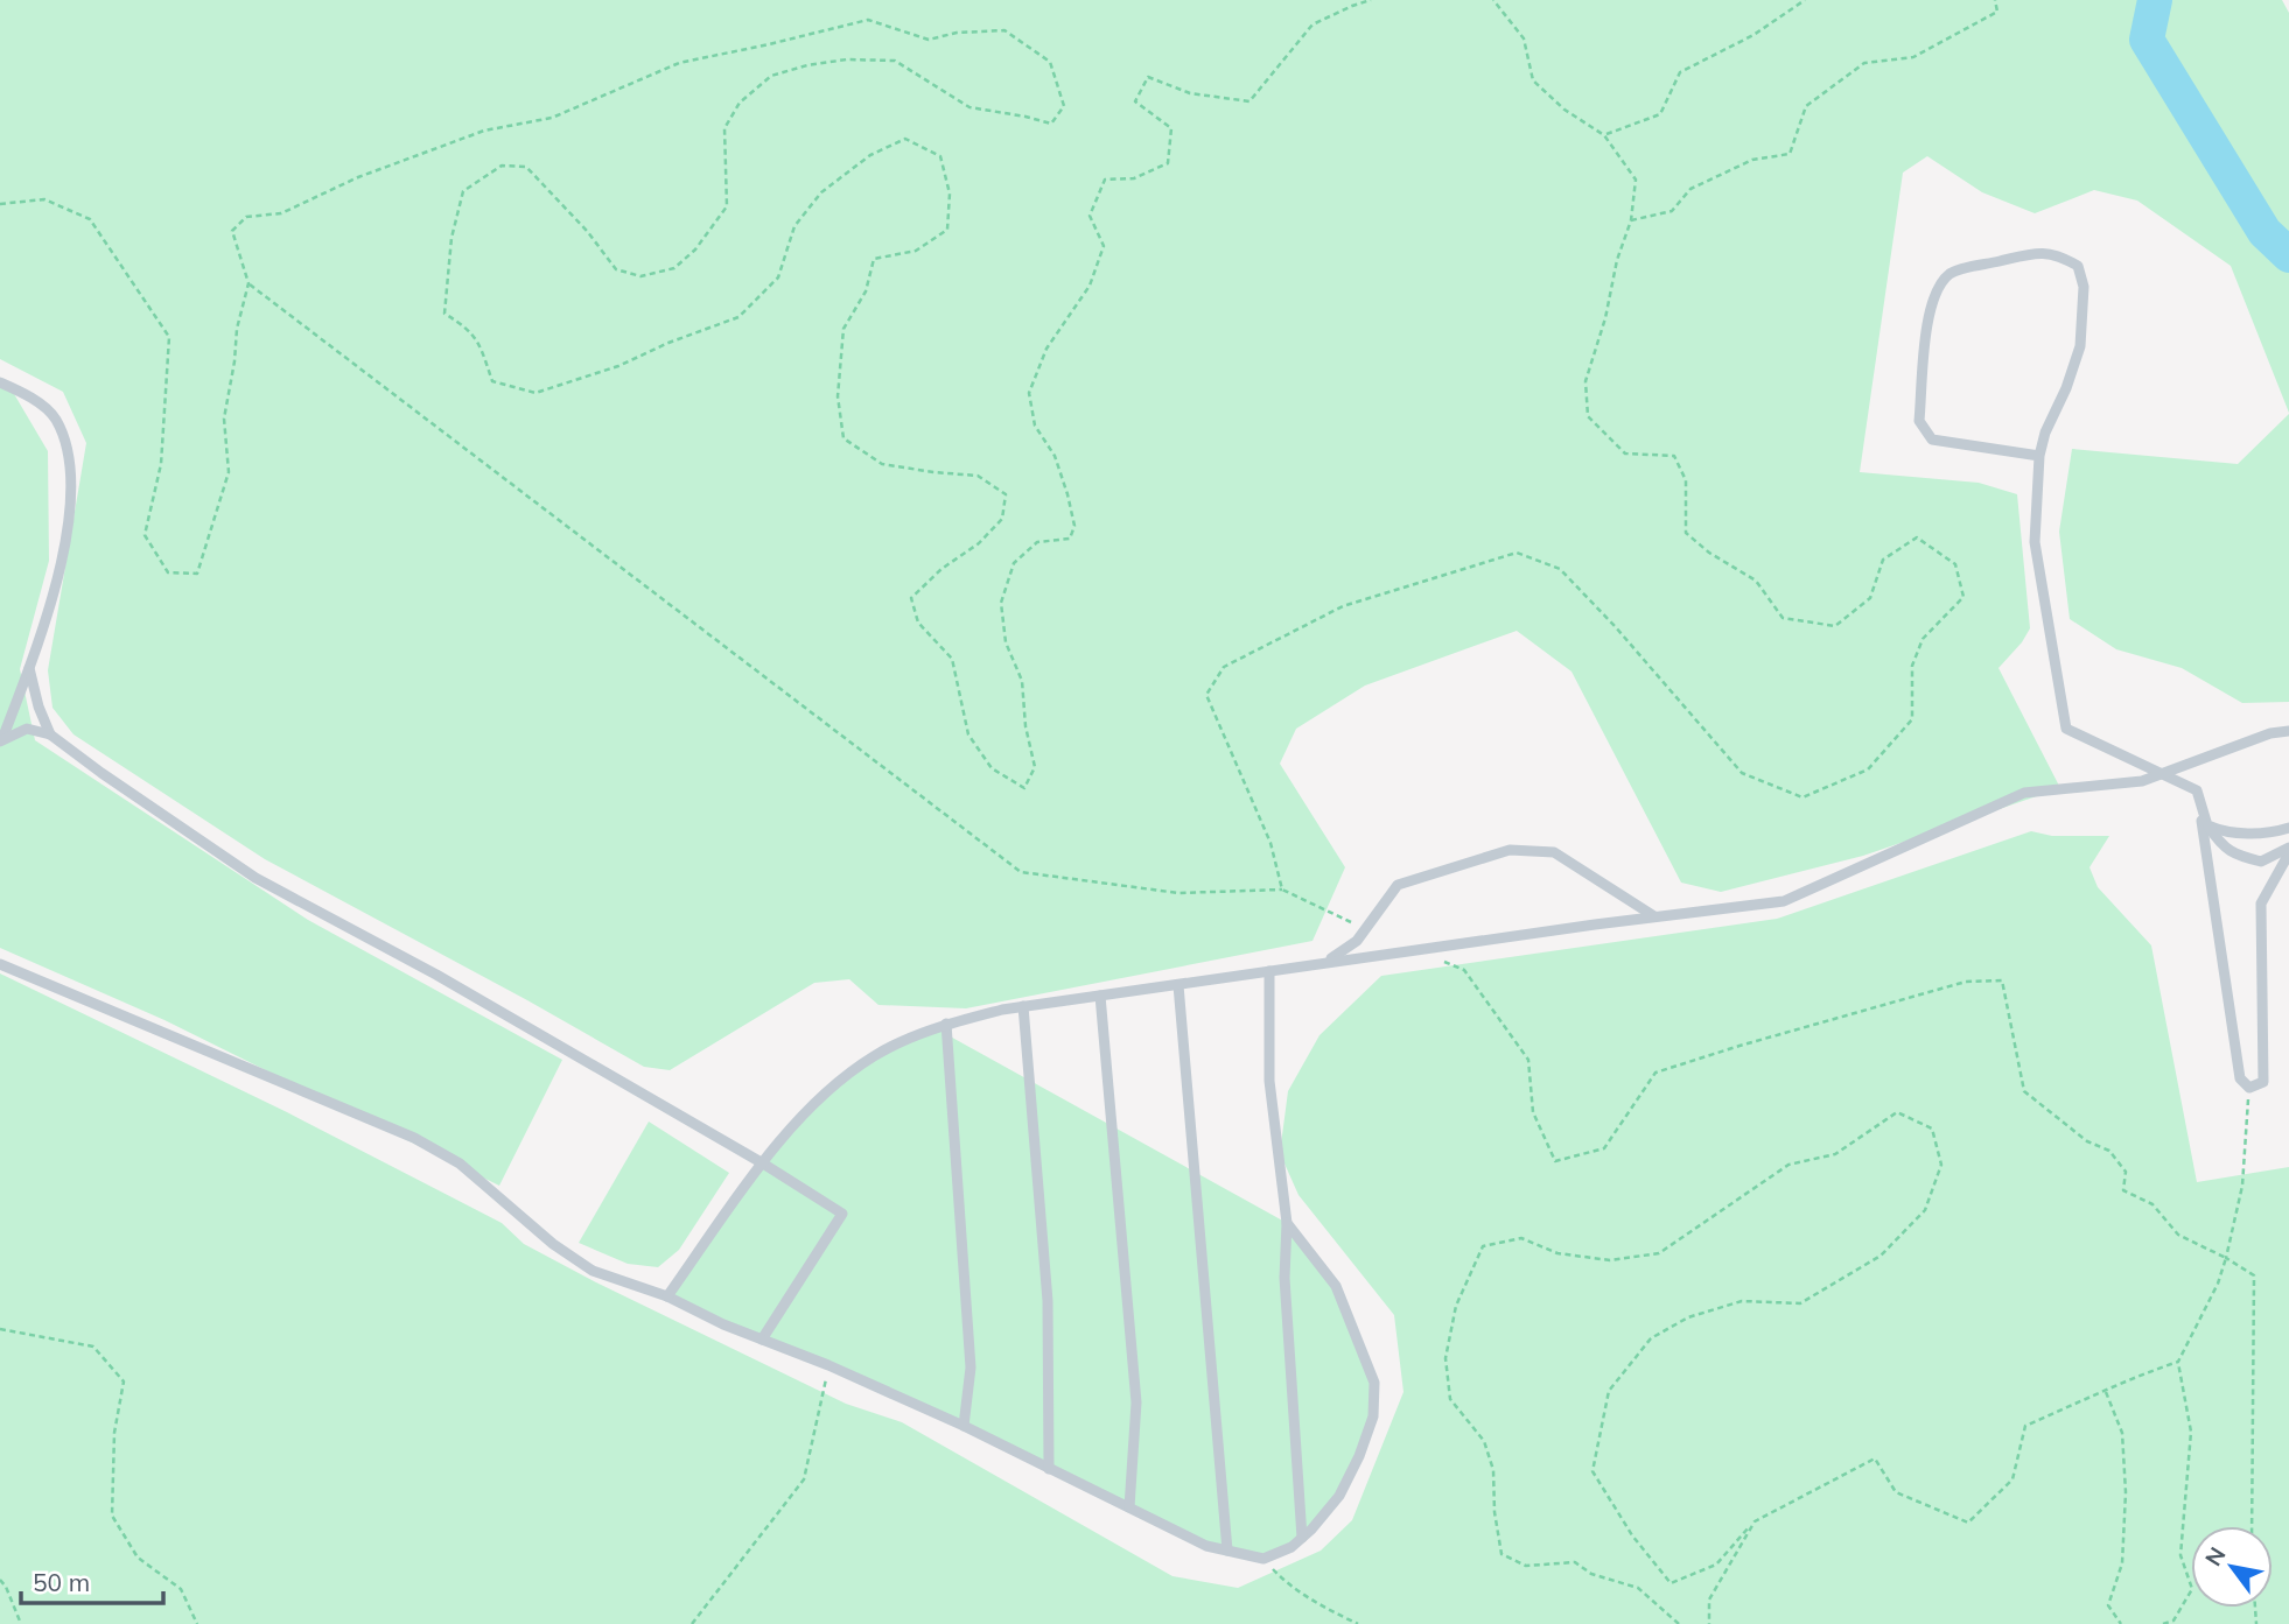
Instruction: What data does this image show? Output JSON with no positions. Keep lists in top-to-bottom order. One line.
{"scale_bar":"50 m","north":"top left"}
